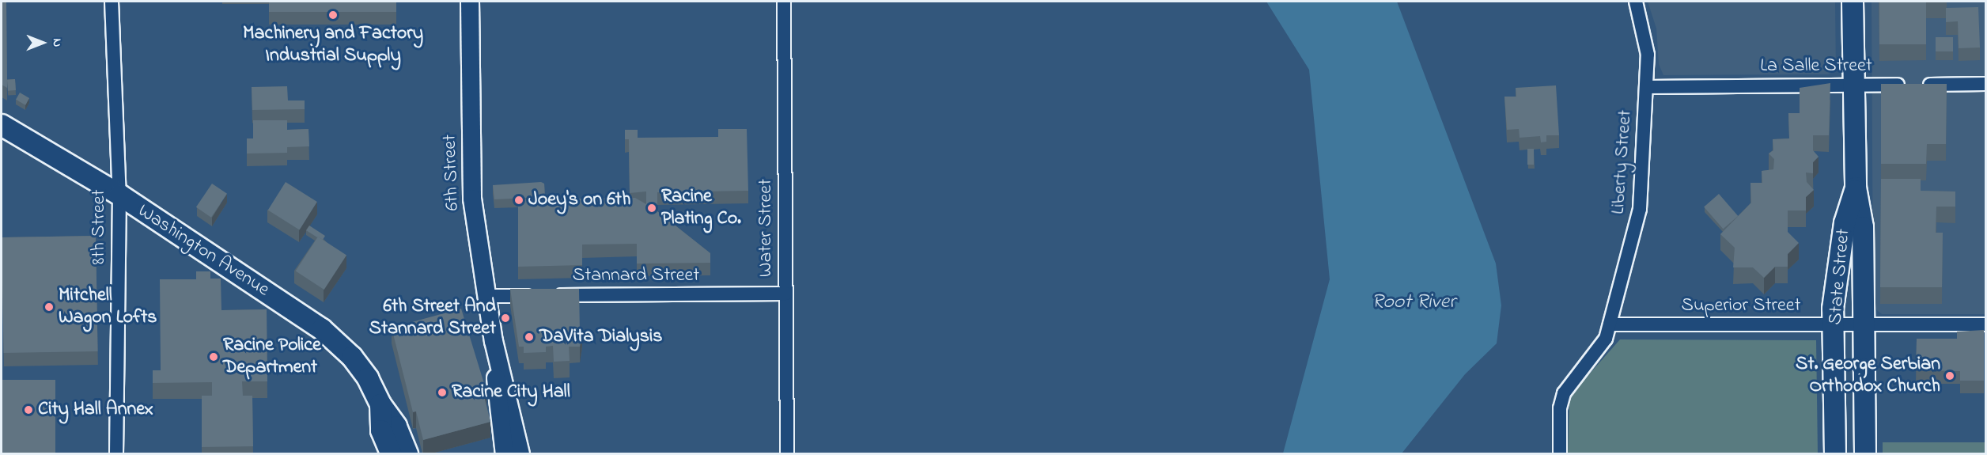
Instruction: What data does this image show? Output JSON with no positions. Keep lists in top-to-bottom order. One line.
{"streets":{"main road":["Washington Avenue","State Street"],"street":["La Salle Street","Liberty Street","6th Street","8th Street","Water Street","Stannard Street","Superior Street"]},"crossings":[["La Salle Street","Liberty Street"],["La Salle Street","State Street"],["Liberty Street","Superior Street"],["6th Street","Stannard Street"],["8th Street","Washington Avenue"],["Water Street","Stannard Street"],["State Street","Superior Street"]],"water":["Root River"],"places":["Machinery and Factory Industrial Supply","Joey's on 6th","Racine Plating Co.","Mitchell Wagon Lofts","6th Street And Stannard Street","DaVita Dialysis","Racine Police Department","St. George Serbian Orthodox Church","Racine City Hall","City Hall Annex"],"north":"right"}
